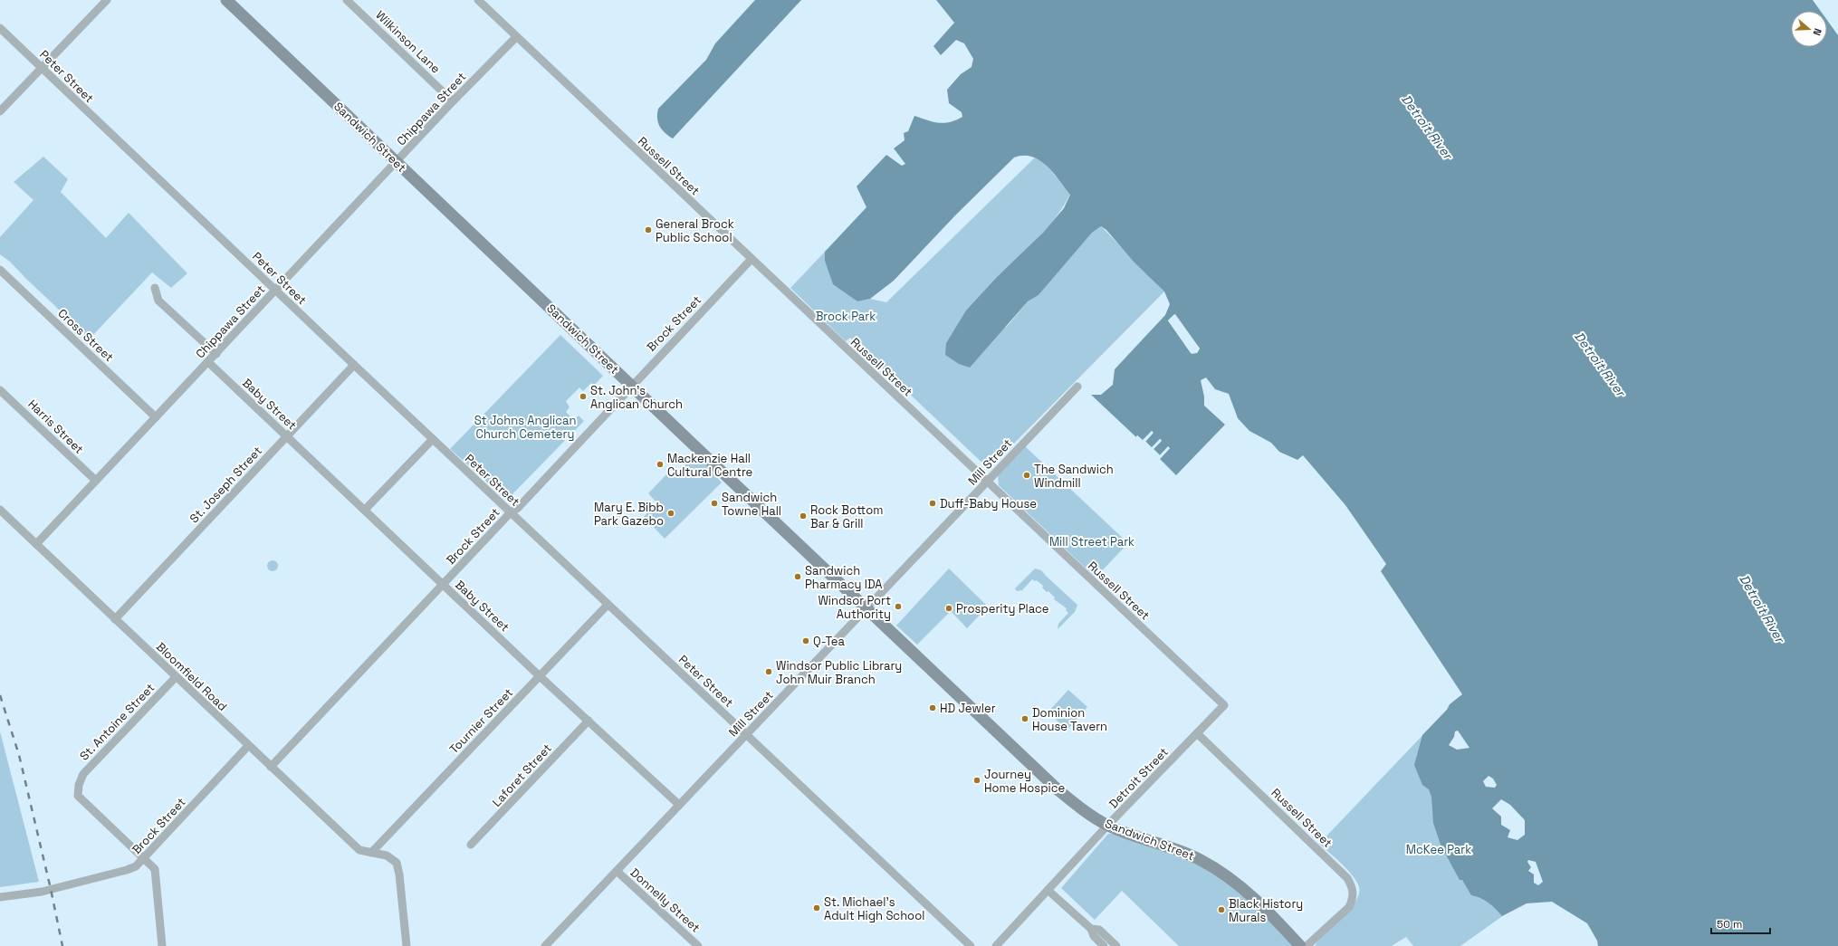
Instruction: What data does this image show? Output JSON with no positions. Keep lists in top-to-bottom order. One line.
{"streets":{"main road":["Sandwich Street"],"street":["Wilkinson Lane","Peter Street","Chippawa Street","Russell Street","Brock Street","Cross Street","Baby Street","Harris Street","Mill Street","St. Joseph Street","Bloomfield Road","Tournier Street","St. Antoine Street","Laforet Street","Detroit Street","Donnelly Street"]},"crossings":[["Wilkinson Lane","Chippawa Street"],["Peter Street","Chippawa Street"],["Peter Street","Brock Street"],["Peter Street","Mill Street"],["Peter Street","St. Joseph Street"],["Peter Street","Tournier Street"],["Chippawa Street","Sandwich Street"],["Chippawa Street","Russell Street"],["Chippawa Street","Cross Street"],["Chippawa Street","Baby Street"],["Chippawa Street","Harris Street"],["Chippawa Street","Bloomfield Road"],["Sandwich Street","Brock Street"],["Sandwich Street","Mill Street"],["Sandwich Street","Detroit Street"],["Russell Street","Brock Street"],["Russell Street","Mill Street"],["Russell Street","Detroit Street"],["Brock Street","Baby Street"],["Brock Street","Bloomfield Road"],["Brock Street","St. Antoine Street"],["Baby Street","Mill Street"],["Baby Street","St. Joseph Street"],["Baby Street","Tournier Street"],["Baby Street","Laforet Street"],["Mill Street","Donnelly Street"],["St. Joseph Street","Bloomfield Road"],["Bloomfield Road","Tournier Street"],["Bloomfield Road","St. Antoine Street"]],"water":["Detroit River"],"parks":["Brock Park","St Johns Anglican Church Cemetery","Mill Street Park","McKee Park"],"places":["General Brock Public School","St. John's Anglican Church","Mackenzie Hall Cultural Centre","The Sandwich Windmill","Sandwich Towne Hall","Duff-Baby House","Mary E. Bibb Park Gazebo","Rock Bottom Bar & Grill","Sandwich Pharmacy IDA","Windsor Port Authority","Prosperity Place","Q-Tea","Windsor Public Library John Muir Branch","HD Jewler","Dominion House Tavern","Journey Home Hospice","St. Michael's Adult High School","Black History Murals"],"scale_bar":"50 m","north":"right"}
